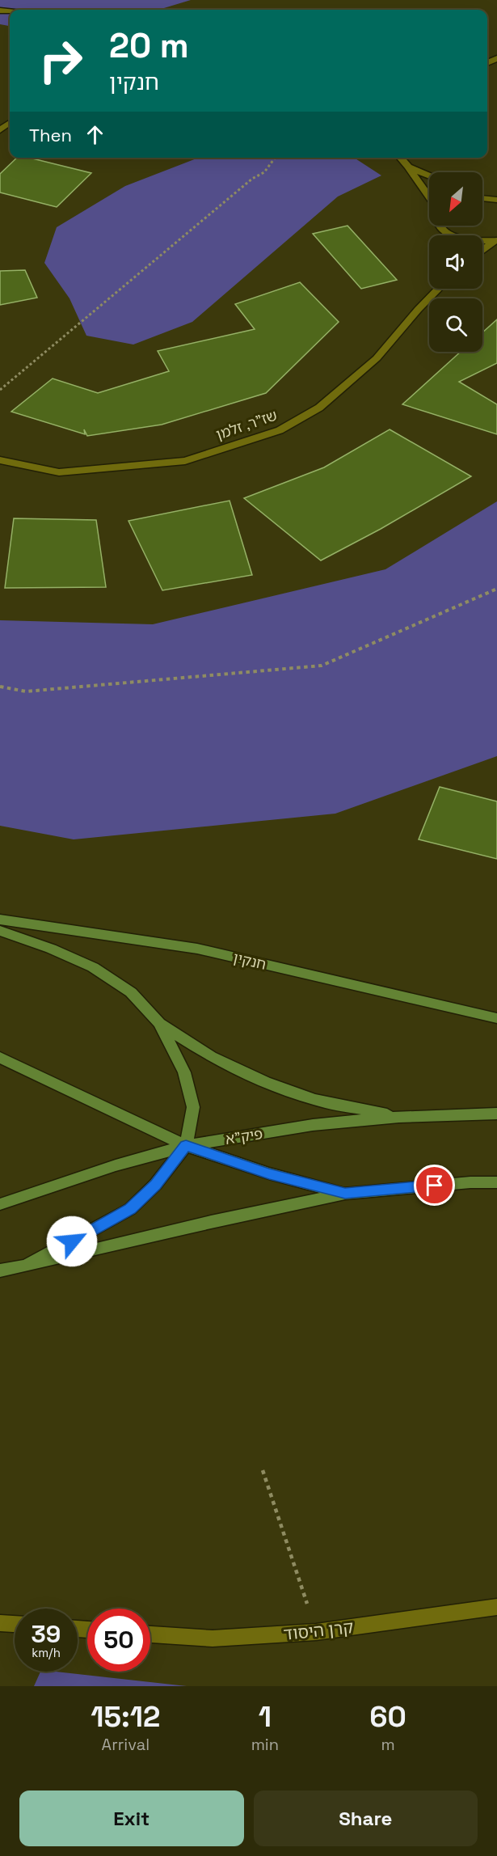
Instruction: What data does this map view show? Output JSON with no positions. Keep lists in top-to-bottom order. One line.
{"streets":{"main road":["חנקין","פיק\"א"],"street":["שז\"ר, זלמן","קרן היסוד"]},"north":"bottom left","page":{"turn":["20 m","חנקין"],"then":"Then","speed":"39 km/h","limit":"50","eta":["15:12","Arrival","1","min","60","m"],"buttons":["Exit","Share"]}}
